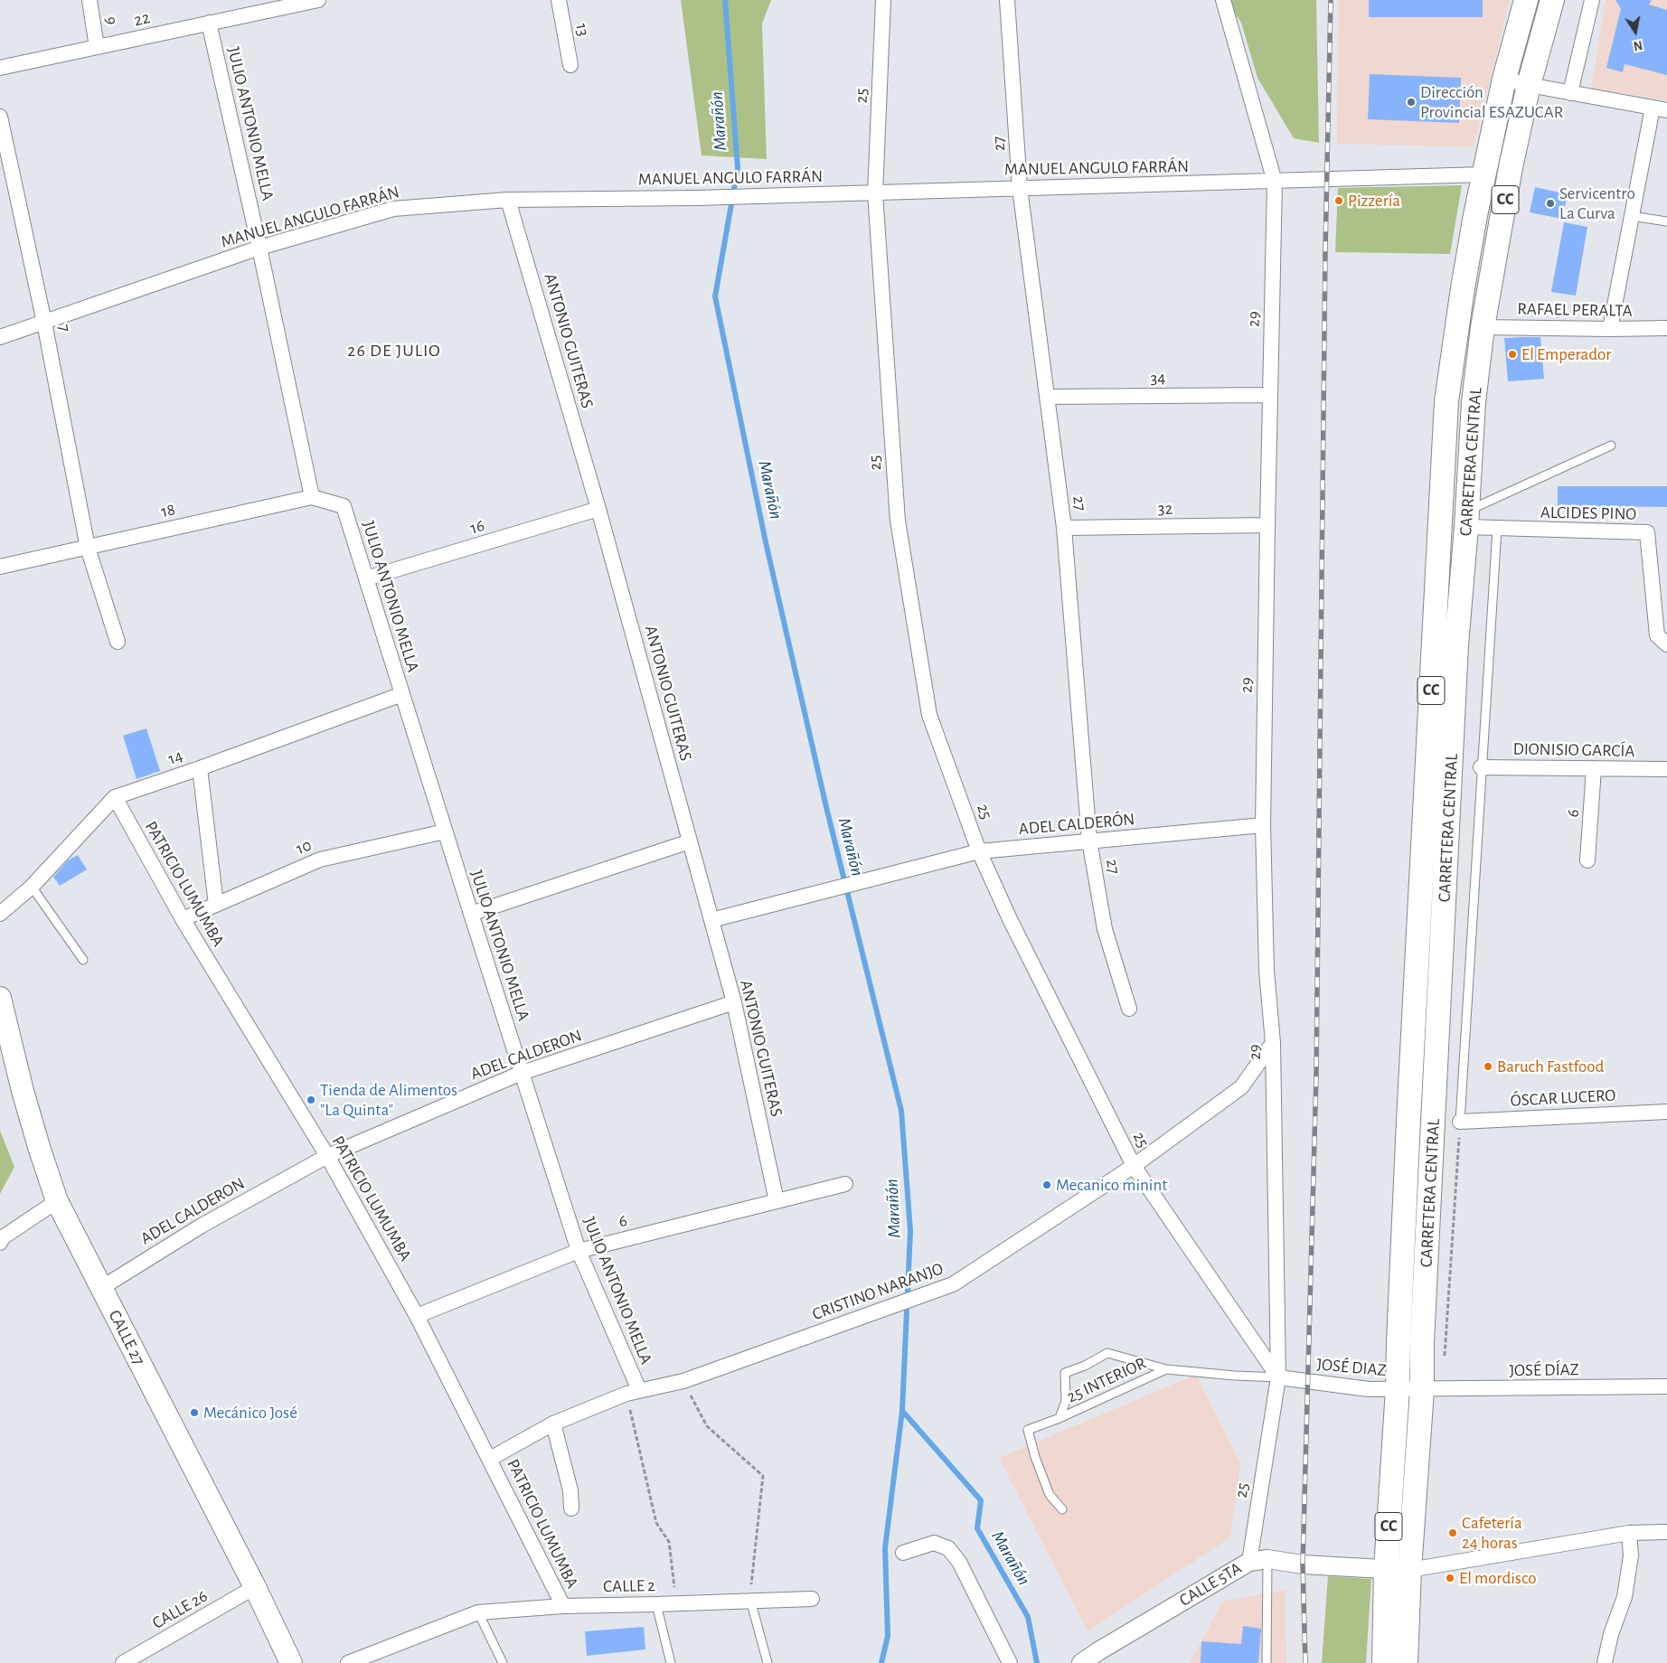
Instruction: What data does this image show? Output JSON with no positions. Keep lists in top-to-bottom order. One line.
{"streets":{"main road":["CC","CARRETERA CENTRAL","CALLE 27"],"street":["22","9","13","25","JULIO ANTONIO MELLA","27","MANUEL ANGULO FARRÁN","RAFAEL PERALTA","29","7","ANTONIO GUITERAS","34","32","18","ALCIDES PINO","16","DIONISIO GARCÍA","14","6","ADEL CALDERÓN","10","PATRICIO LUMUMBA","ADEL CALDERON","ÓSCAR LUCERO","CRISTINO NARANJO","JOSÉ DIAZ","JOSÉ DÍAZ","CALLE 5TA","CALLE 2","CALLE 26"],"lane":["25 INTERIOR"]},"crossings":[["22","9"],["22","JULIO ANTONIO MELLA"],["25","MANUEL ANGULO FARRÁN"],["25","29"],["25","ADEL CALDERÓN"],["25","CRISTINO NARANJO"],["25","JOSÉ DIAZ"],["25","25 INTERIOR"],["25","CALLE 5TA"],["JULIO ANTONIO MELLA","MANUEL ANGULO FARRÁN"],["JULIO ANTONIO MELLA","18"],["JULIO ANTONIO MELLA","16"],["JULIO ANTONIO MELLA","14"],["JULIO ANTONIO MELLA","6"],["JULIO ANTONIO MELLA","10"],["JULIO ANTONIO MELLA","ADEL CALDERON"],["JULIO ANTONIO MELLA","CRISTINO NARANJO"],["27","MANUEL ANGULO FARRÁN"],["27","34"],["27","32"],["27","ADEL CALDERÓN"],["MANUEL ANGULO FARRÁN","29"],["MANUEL ANGULO FARRÁN","7"],["MANUEL ANGULO FARRÁN","ANTONIO GUITERAS"],["MANUEL ANGULO FARRÁN","CARRETERA CENTRAL"],["RAFAEL PERALTA","CARRETERA CENTRAL"],["29","34"],["29","32"],["29","ADEL CALDERÓN"],["29","CRISTINO NARANJO"],["29","JOSÉ DIAZ"],["29","25 INTERIOR"],["7","18"],["ANTONIO GUITERAS","16"],["ANTONIO GUITERAS","6"],["ANTONIO GUITERAS","ADEL CALDERÓN"],["ANTONIO GUITERAS","ADEL CALDERON"],["CARRETERA CENTRAL","ALCIDES PINO"],["CARRETERA CENTRAL","JOSÉ DIAZ"],["CARRETERA CENTRAL","JOSÉ DÍAZ"],["CARRETERA CENTRAL","CALLE 5TA"],["DIONISIO GARCÍA","6"],["14","PATRICIO LUMUMBA"],["6","PATRICIO LUMUMBA"],["10","PATRICIO LUMUMBA"],["PATRICIO LUMUMBA","ADEL CALDERON"],["PATRICIO LUMUMBA","CRISTINO NARANJO"],["PATRICIO LUMUMBA","CALLE 2"],["ADEL CALDERON","CALLE 27"],["CALLE 27","CALLE 26"],["JOSÉ DIAZ","JOSÉ DÍAZ"],["JOSÉ DIAZ","25 INTERIOR"]],"districts":["26 DE JULIO"],"water":["Marañón"],"places":["Dirección Provincial ESAZUCAR","Pizzería","Servicentro La Curva","El Emperador","Baruch Fastfood","Tienda de Alimentos \"La Quinta\"","Mecanico minint","Mecánico José","Cafetería 24 horas","El mordisco"],"north":"bottom"}
